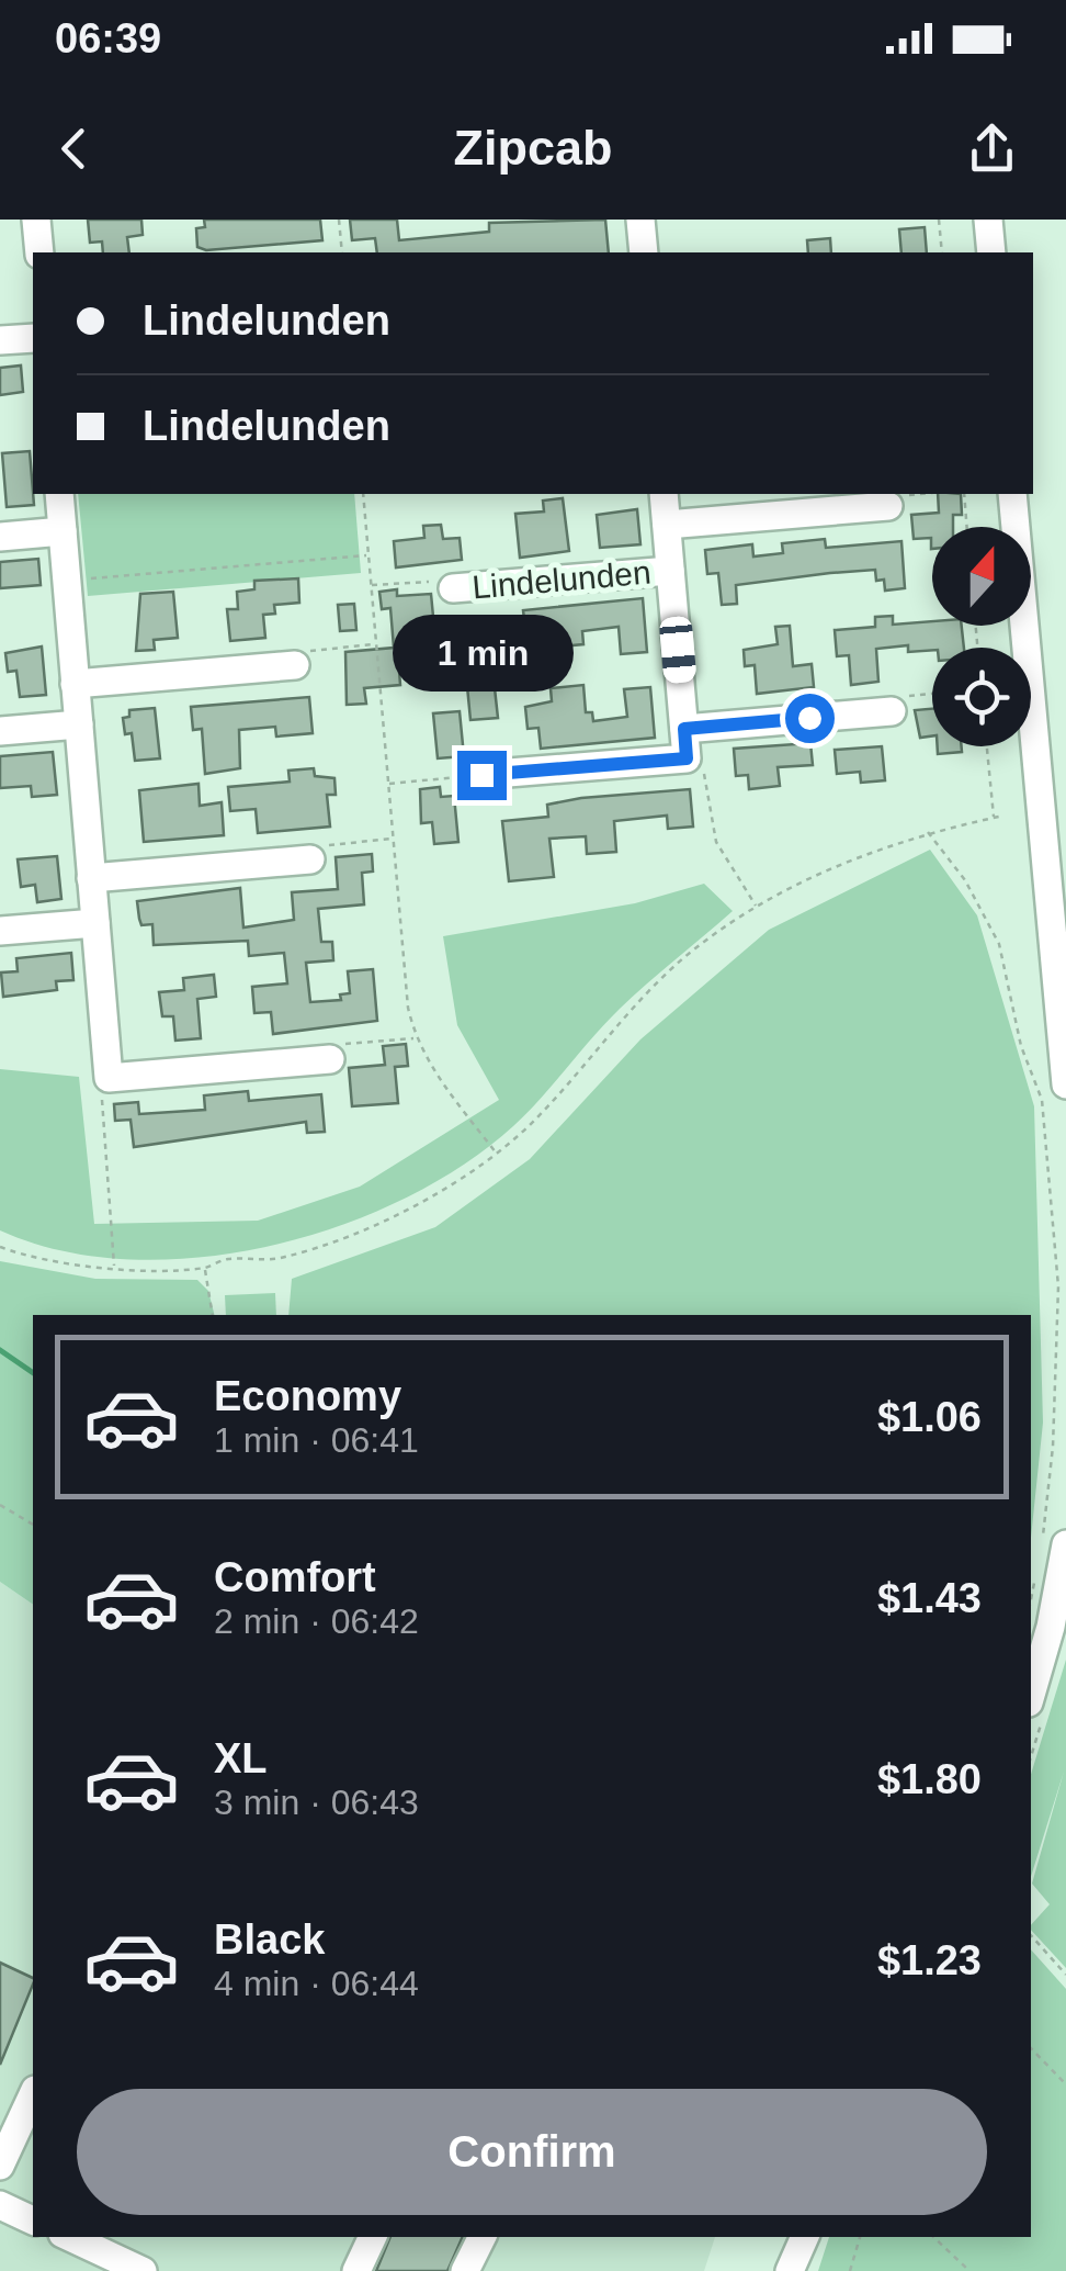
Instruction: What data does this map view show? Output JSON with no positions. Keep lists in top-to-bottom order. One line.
{"streets":{"street":["Lindelunden"]},"north":"top","page":{"status":"06:39","header":"Zipcab","banner":["Lindelunden","Lindelunden"],"bubble":"1 min","list":[{"name":"Economy","note":"1 min · 06:41","value":"$1.06"},{"name":"Comfort","note":"2 min · 06:42","value":"$1.43"},{"name":"XL","note":"3 min · 06:43","value":"$1.80"},{"name":"Black","note":"4 min · 06:44","value":"$1.23"}],"buttons":"Confirm"}}
